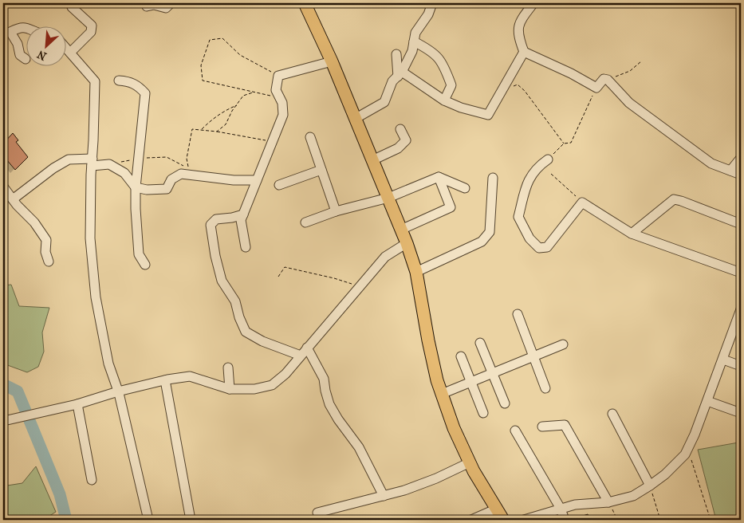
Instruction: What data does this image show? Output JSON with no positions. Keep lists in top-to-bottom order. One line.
{"north":"bottom left"}
